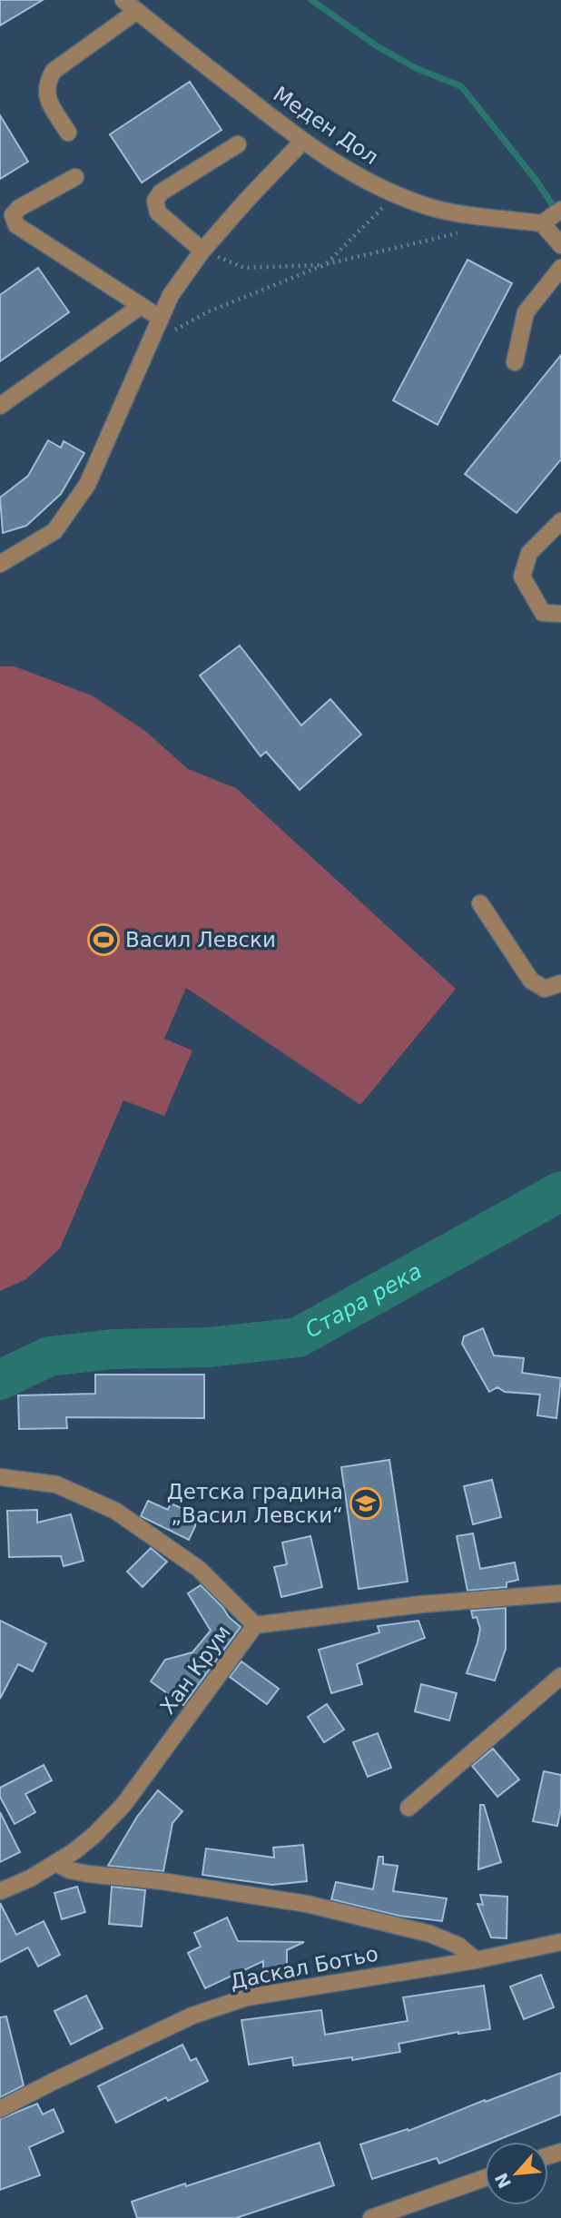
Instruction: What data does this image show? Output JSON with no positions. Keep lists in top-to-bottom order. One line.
{"streets":{"street":["Меден Дол","Хан Крум","Даскал Ботьо"]},"water":["Стара река"],"places":{"sports":["Васил Левски"],"school or university":["Детска градина „Васил Левски“"]},"north":"bottom left"}
